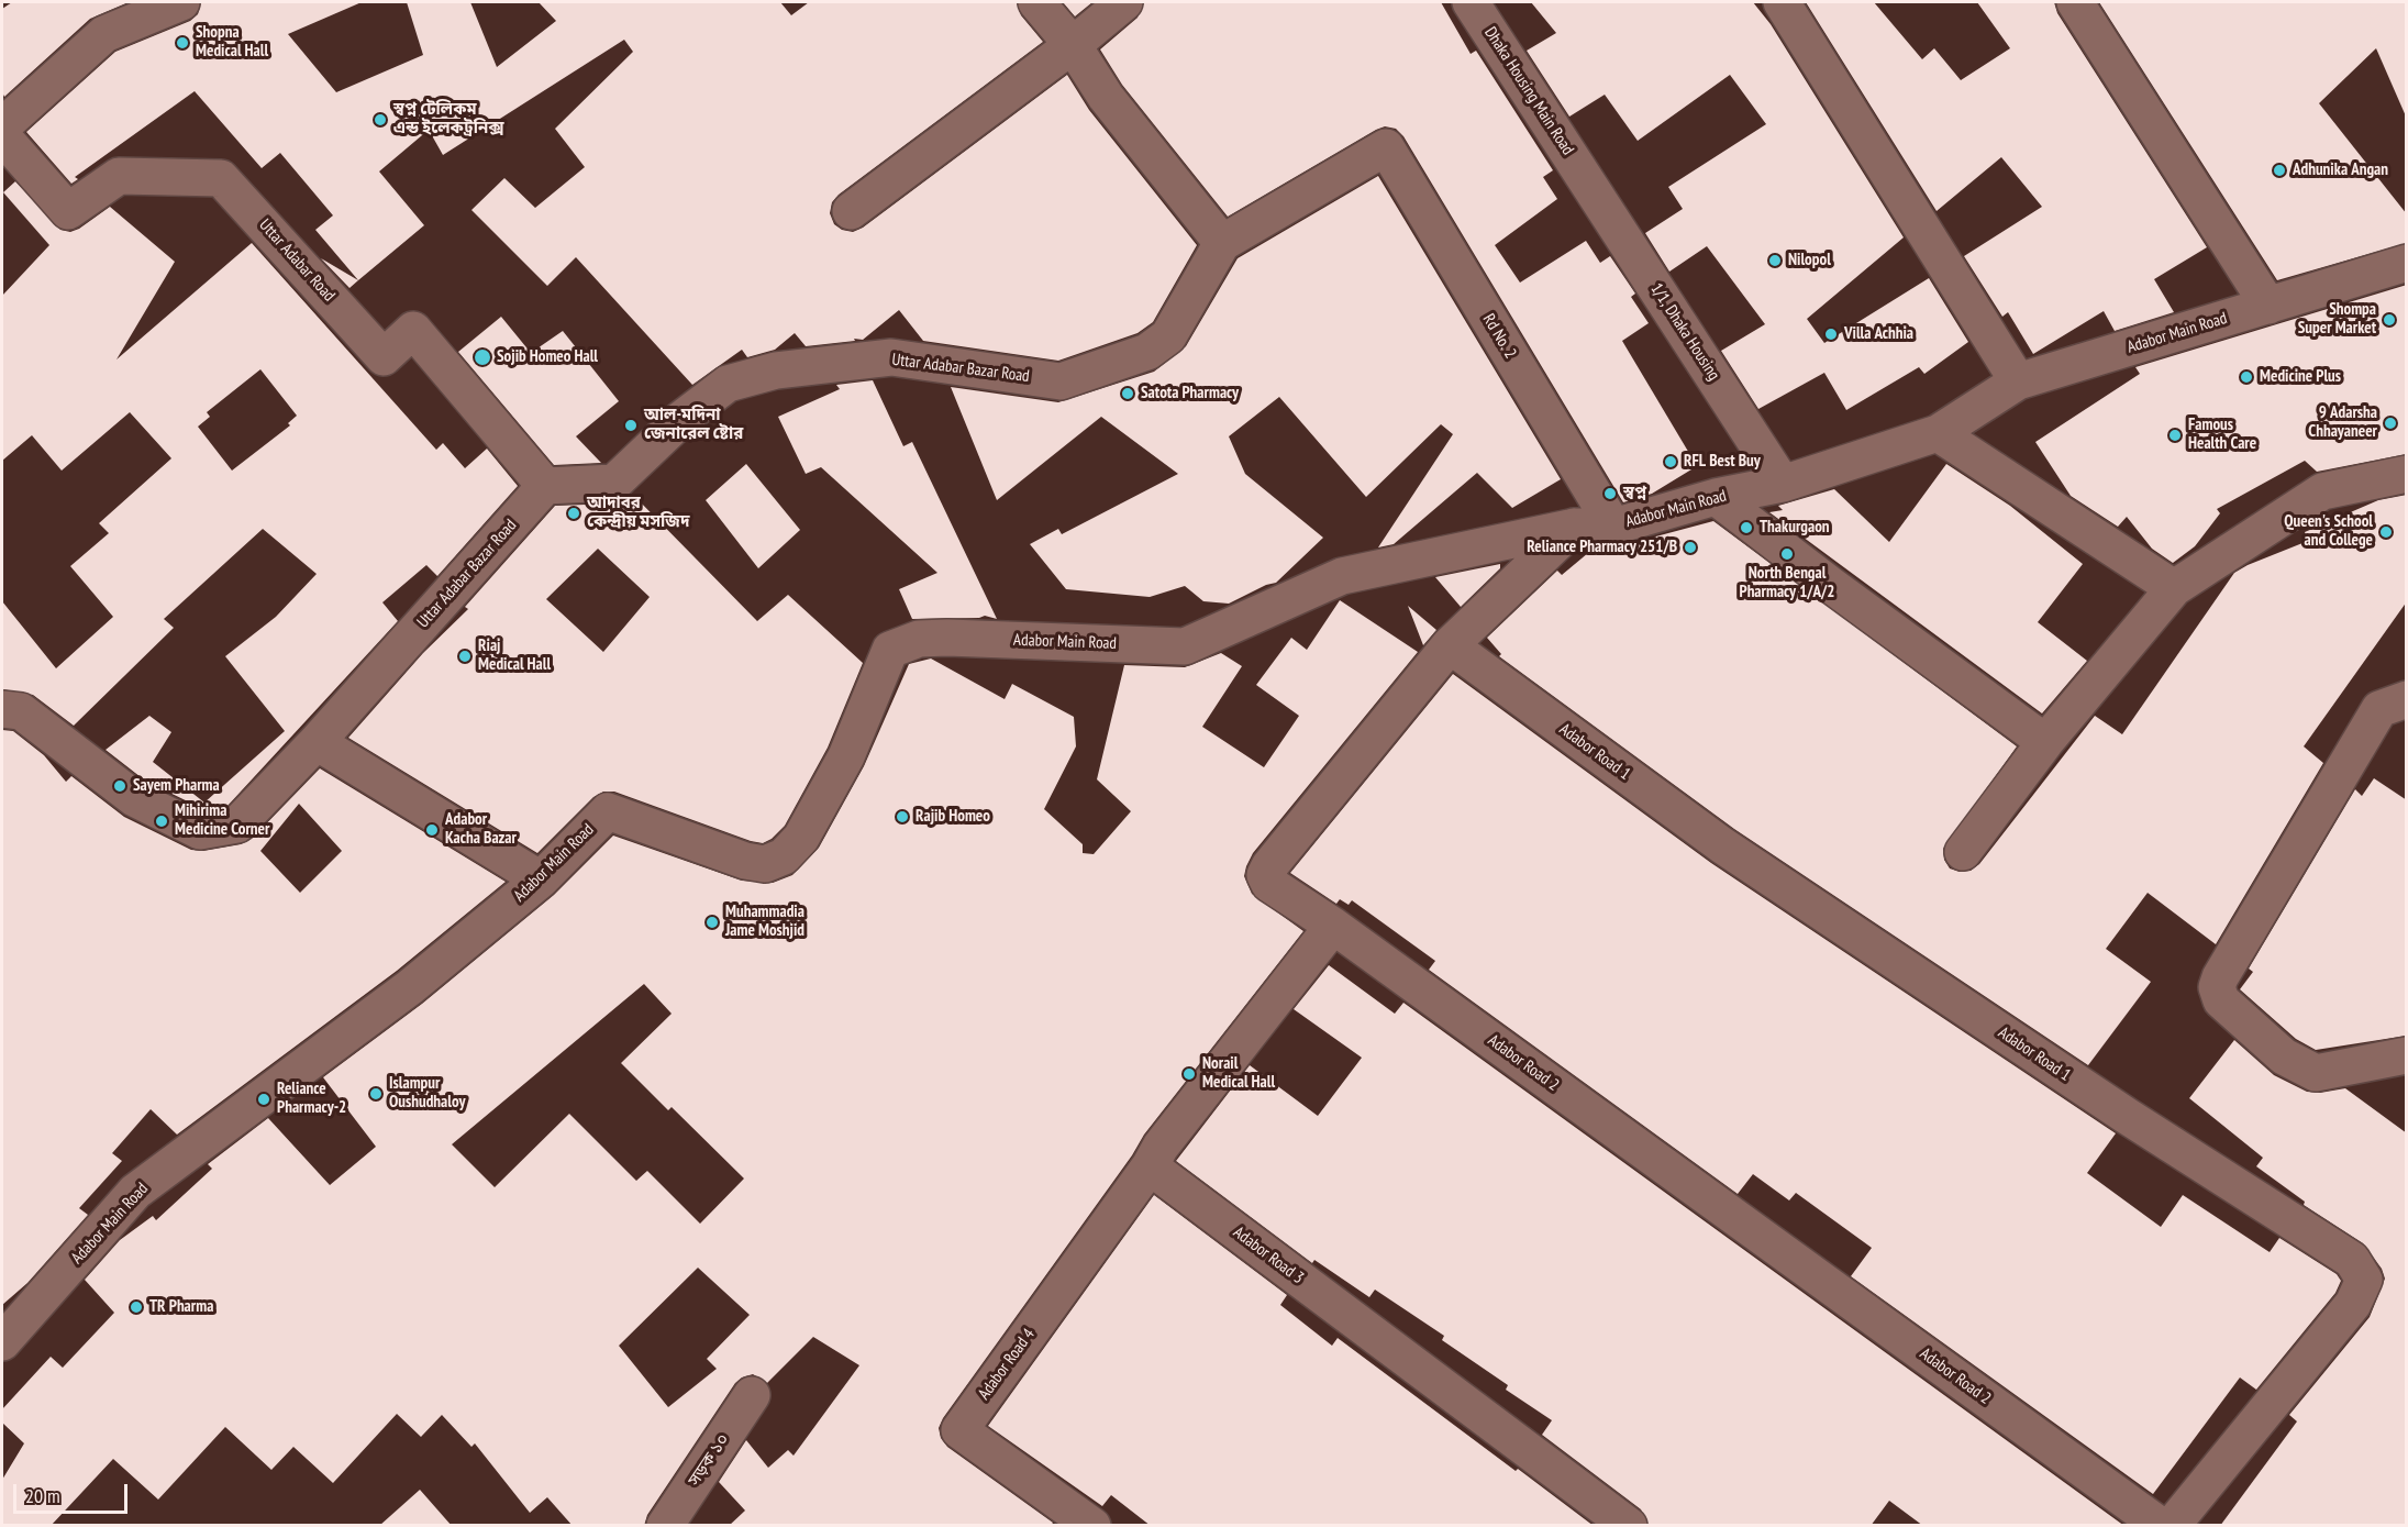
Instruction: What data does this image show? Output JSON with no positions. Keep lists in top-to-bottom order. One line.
{"streets":{"street":["Dhaka Housing Main Road","Uttar Adabar Road","1/1, Dhaka Housing","Adabor Main Road","Rd No. 2","Uttar Adabar Bazar Road","Adabor Road 1","Adabor Road 2","Adabor Road 3","Adabor Road 4","সড়ক ১০"]},"crossings":[["Dhaka Housing Main Road","1/1, Dhaka Housing"],["Uttar Adabar Road","Uttar Adabar Bazar Road"],["1/1, Dhaka Housing","Adabor Main Road"],["Adabor Main Road","Rd No. 2"],["Adabor Main Road","Adabor Road 2"],["Rd No. 2","Uttar Adabar Bazar Road"],["Adabor Road 1","Adabor Road 2"],["Adabor Road 3","Adabor Road 4"]],"places":["Shopna Medical Hall","স্বপ্ন টেলিকম এন্ড ইলেকট্রনিক্স","Adhunika Angan","Nilopol","Shompa Super Market","Villa Achhia","Sojib Homeo Hall","Medicine Plus","Satota Pharmacy","9 Adarsha Chhayaneer","আল-মদিনা জেনারেল ষ্টোর","Famous Health Care","RFL Best Buy","স্বপ্ন","আদাবর কেন্দ্রীয় মসজিদ","Thakurgaon","Queen's School and College","Reliance Pharmacy 251/B","North Bengal Pharmacy 1/A/2","Riaj Medical Hall","Sayem Pharma","Rajib Homeo","Mihirima Medicine Corner","Adabor Kacha Bazar","Muhammadia Jame Moshjid","Norail Medical Hall","Islampur Oushudhaloy","Reliance Pharmacy-2","TR Pharma"],"scale_bar":"20 m"}
